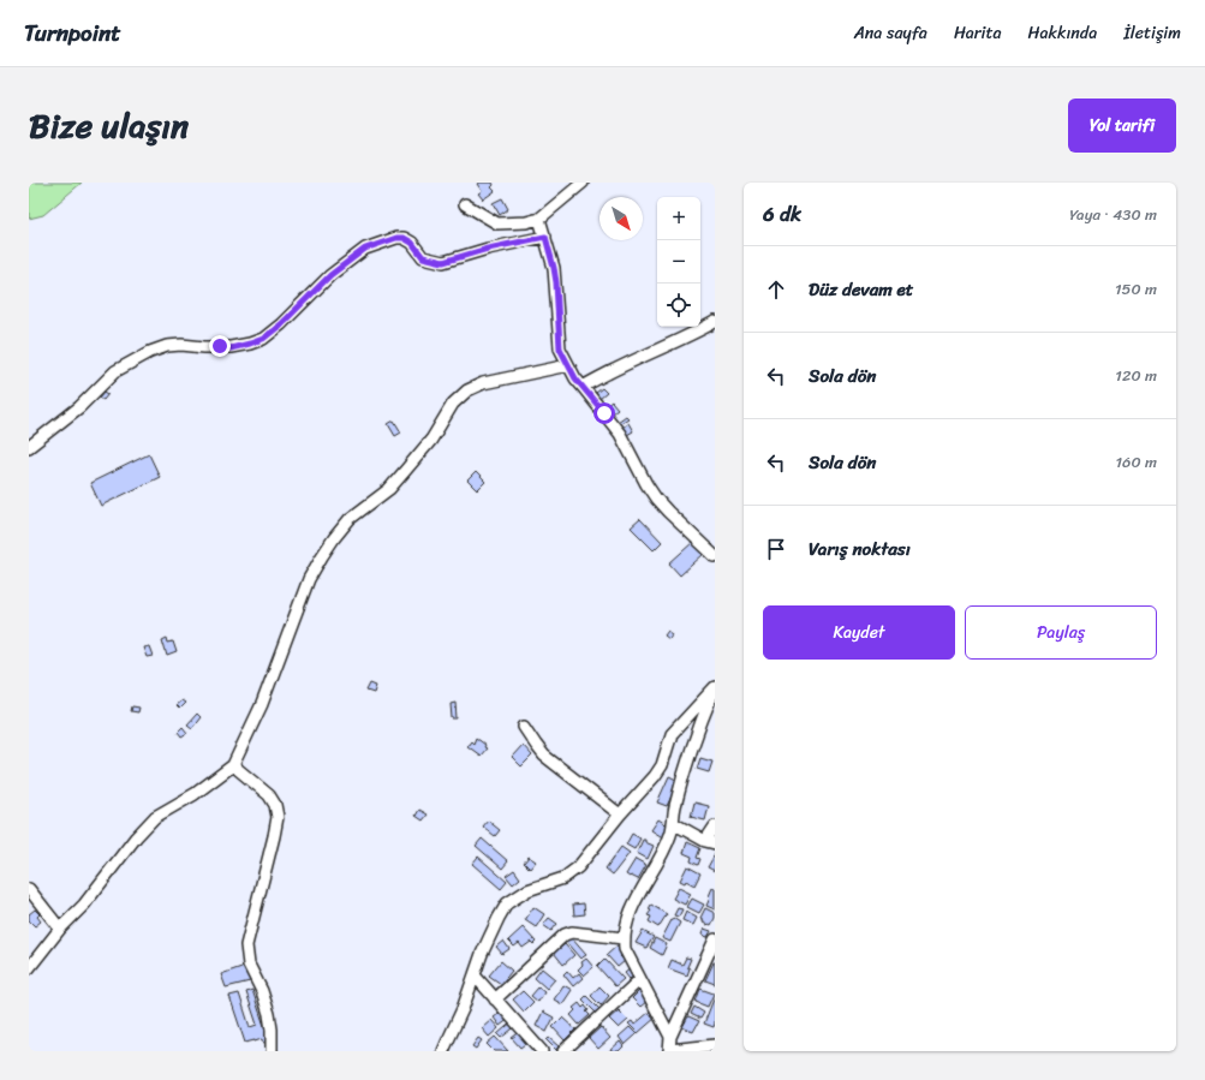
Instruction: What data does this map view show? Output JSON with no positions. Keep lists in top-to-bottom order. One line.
{"north":"bottom right","page":{"header":"Turnpoint","nav":["Ana sayfa","Harita","Hakkında","İletişim"],"title":"Bize ulaşın","buttons":["Yol tarifi",["Kaydet","Paylaş"]],"heading":["6 dk","Yaya · 430 m"],"map_buttons":["+","−"],"list":[["Düz devam et","150 m"],["Sola dön","120 m"],["Sola dön","160 m"],"Varış noktası"]}}
